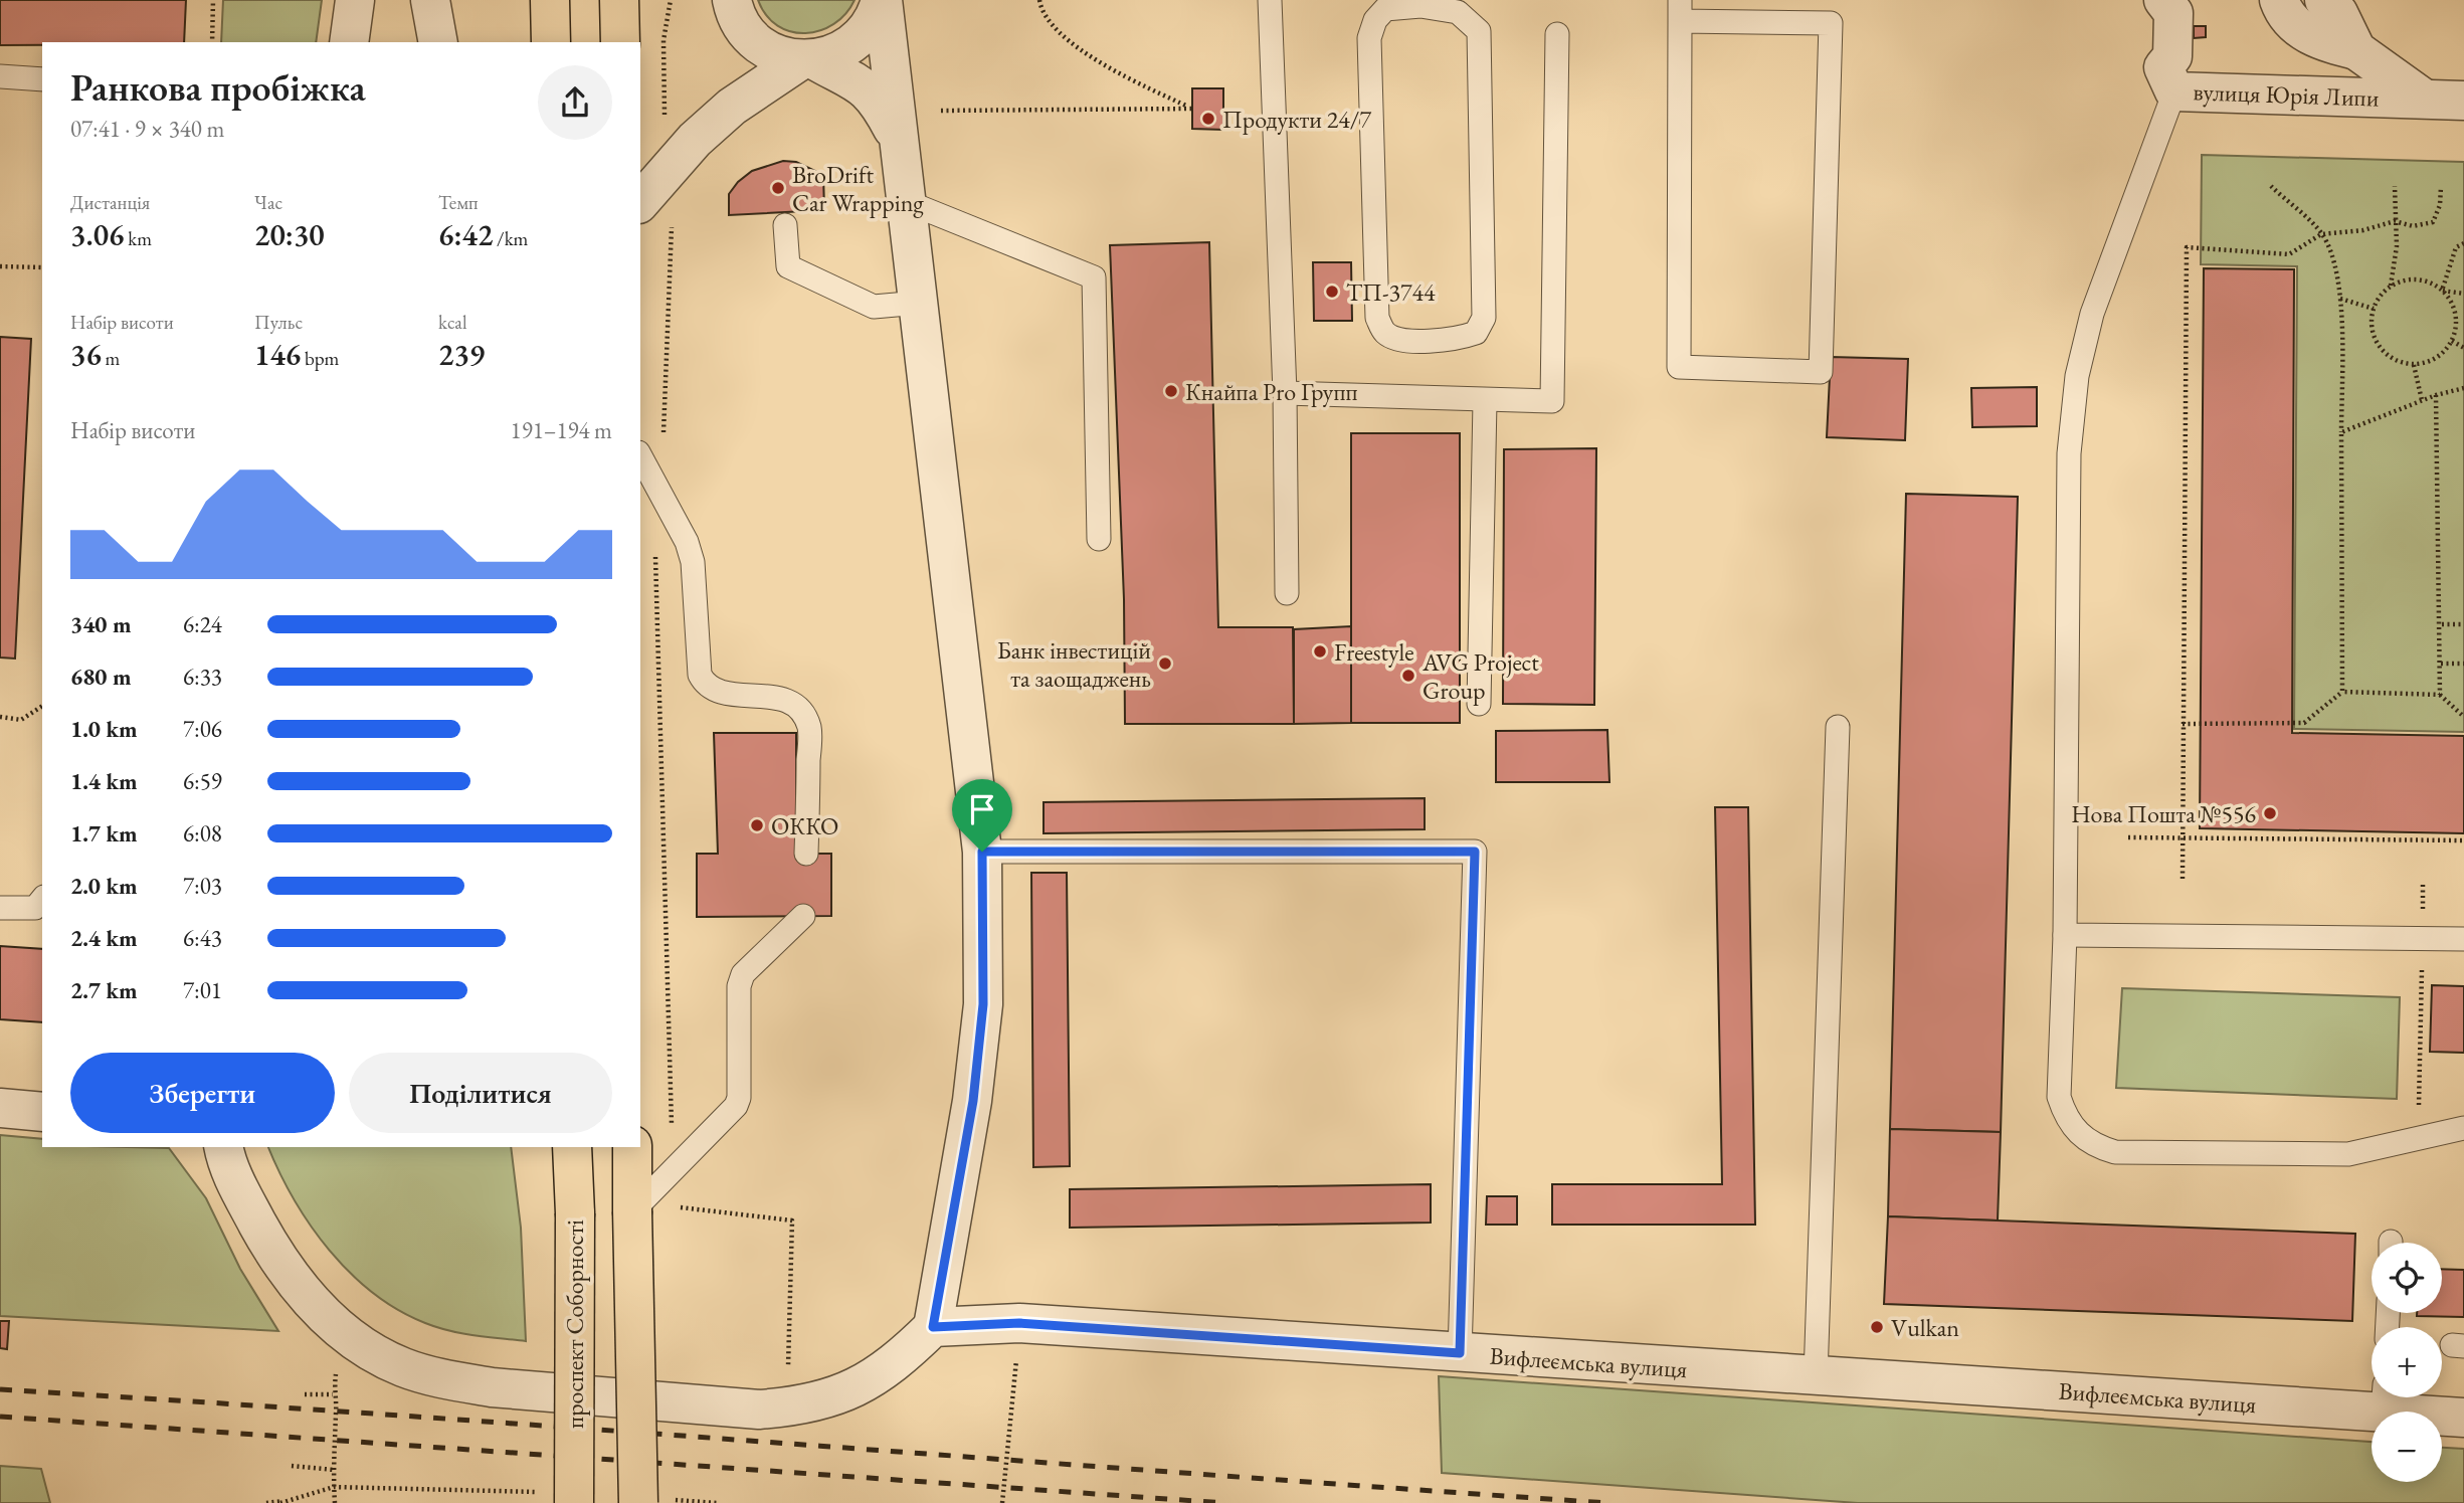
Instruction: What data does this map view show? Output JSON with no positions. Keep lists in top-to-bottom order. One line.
{"streets":{"highway":["проспект Соборності"],"street":["вулиця Юрія Липи","Вифлеємська вулиця"]},"places":["Продукти 24/7","BroDrift Car Wrapping","ТП-3744","Кнайпа Pro Групп","Freestyle","Банк інвестицій та заощаджень","AVG Project Group","Нова Пошта №556","ОККО","Vulkan"],"page":{"heading":["Ранкова пробіжка","07:41 · 9 × 340 m"],"stats":[["Дистанція","3.06 km"],["Час","20:30"],["Темп","6:42 /km"],["Набір висоти","36 m"],["Пульс","146 bpm"],["kcal","239"]],"chart":["Набір висоти","191–194 m"],"list":[{"name":"340 m","note":"6:24"},{"name":"680 m","note":"6:33"},{"name":"1.0 km","note":"7:06"},{"name":"1.4 km","note":"6:59"},{"name":"1.7 km","note":"6:08"},{"name":"2.0 km","note":"7:03"},{"name":"2.4 km","note":"6:43"},{"name":"2.7 km","note":"7:01"}],"buttons":["Зберегти","Поділитися"],"map_buttons":["+","−"]}}
